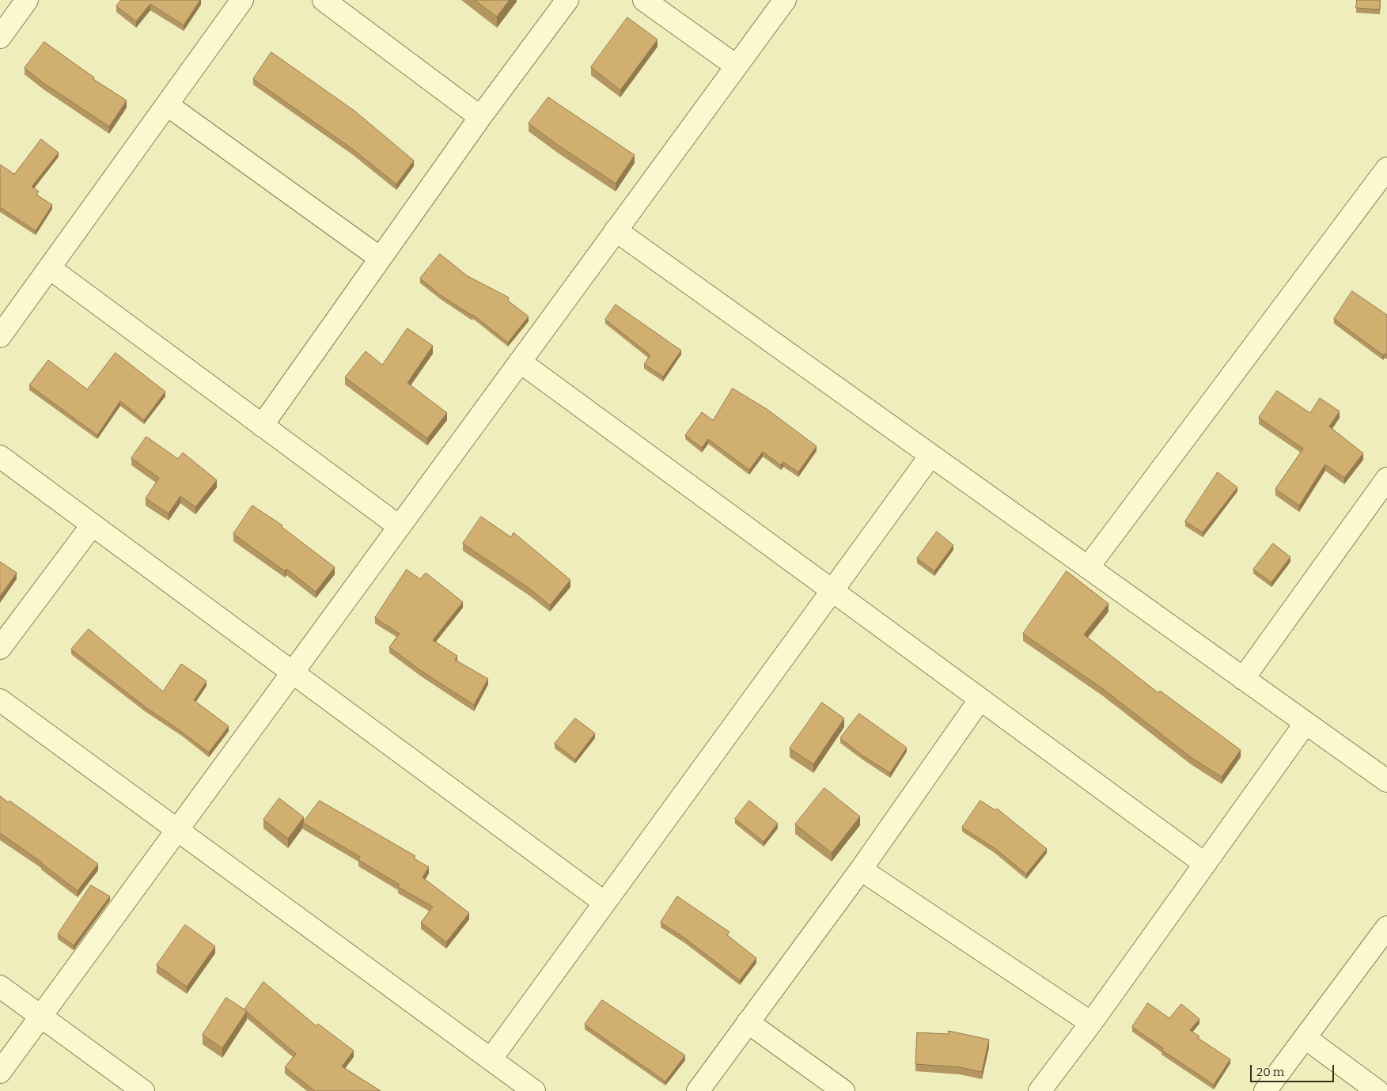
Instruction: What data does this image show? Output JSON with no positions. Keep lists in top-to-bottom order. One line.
{"scale_bar":"20 m"}
